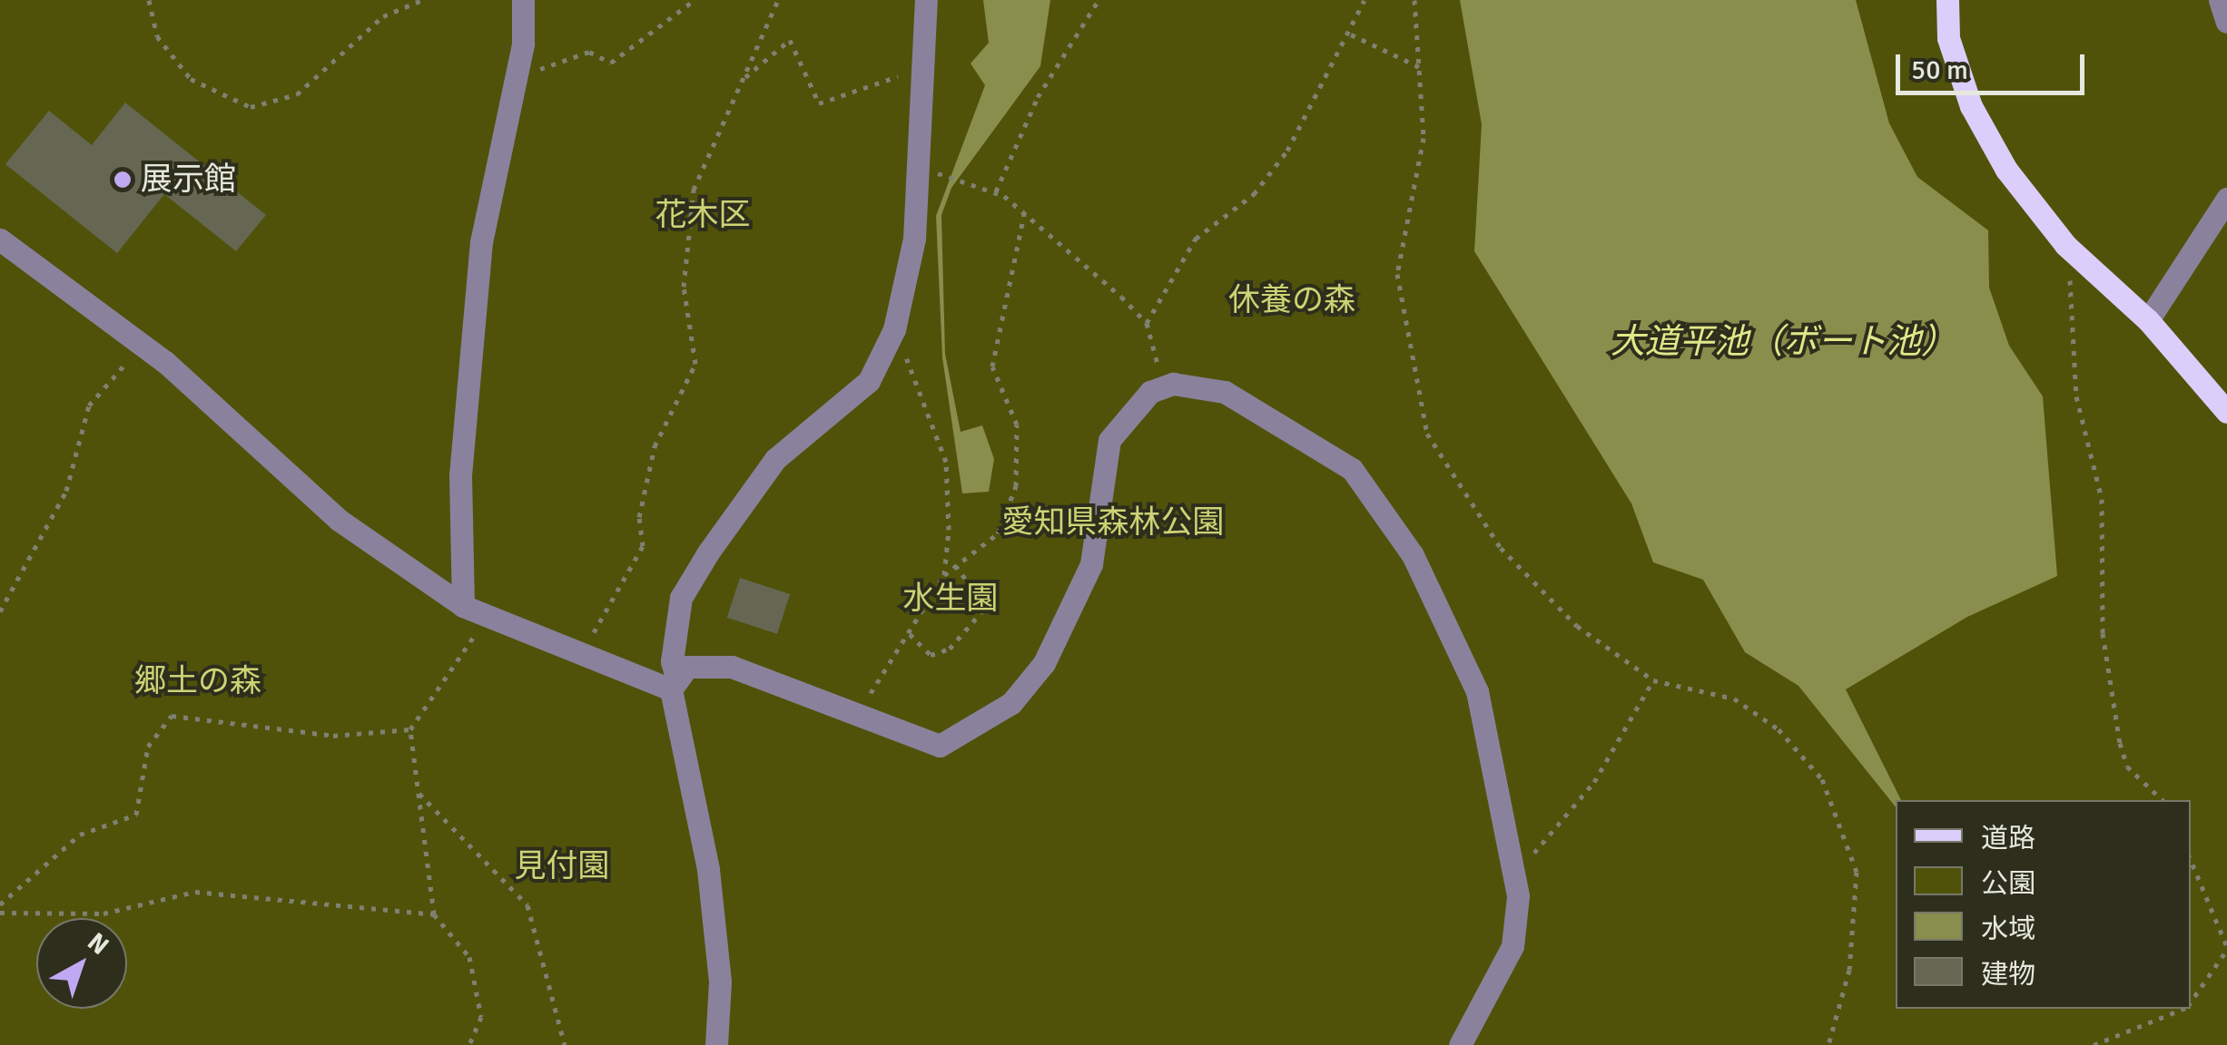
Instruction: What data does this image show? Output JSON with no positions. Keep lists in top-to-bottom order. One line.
{"water":["大道平池（ボート池）"],"parks":["花木区","休養の森","愛知県森林公園","水生園","郷土の森","見付園"],"places":["展示館"],"legend":["道路","公園","水域","建物"],"scale_bar":"50 m","north":"top right"}
